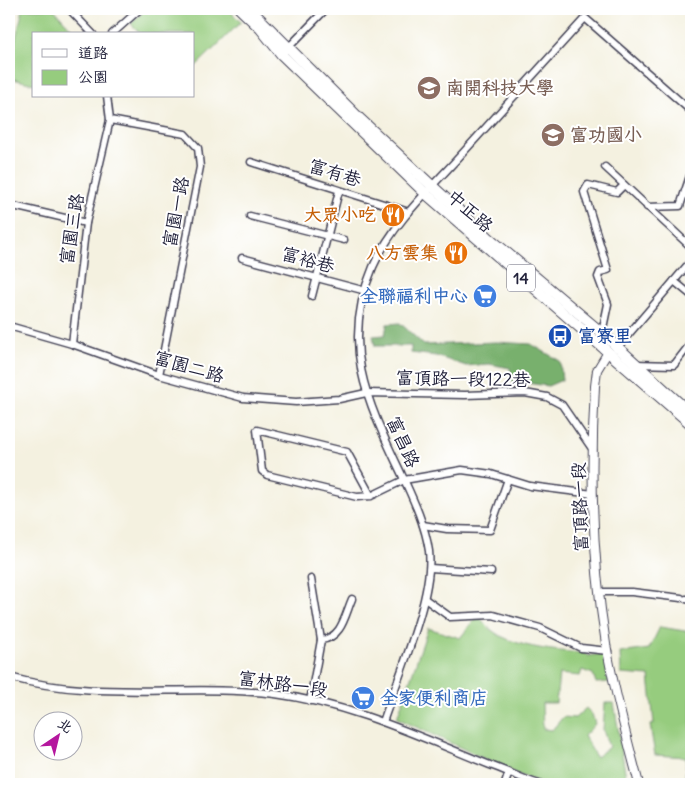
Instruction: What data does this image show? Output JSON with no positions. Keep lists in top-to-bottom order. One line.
{"streets":{"main road":["中正路","14"],"street":["富有巷","富園一路","富園三路","富裕巷","富園二路","富頂路一段122巷","富昌路","富頂路一段","富林路一段"]},"crossings":[["富有巷","富昌路"],["中正路","富昌路"],["中正路","富頂路一段"],["富園一路","富園三路"],["富園一路","富園二路"],["富園三路","富園二路"],["富裕巷","富昌路"],["富園二路","富頂路一段122巷"],["富園二路","富昌路"],["富頂路一段122巷","富昌路"],["富頂路一段122巷","富頂路一段"],["富昌路","富林路一段"]],"places":{"school or university":["南開科技大學","富功國小"],"restaurant":["大眾小吃","八方雲集"],"supermarket":["全聯福利中心","全家便利商店"],"bus stop":["富寮里"]},"legend":["道路","公園"],"north":"top right"}
